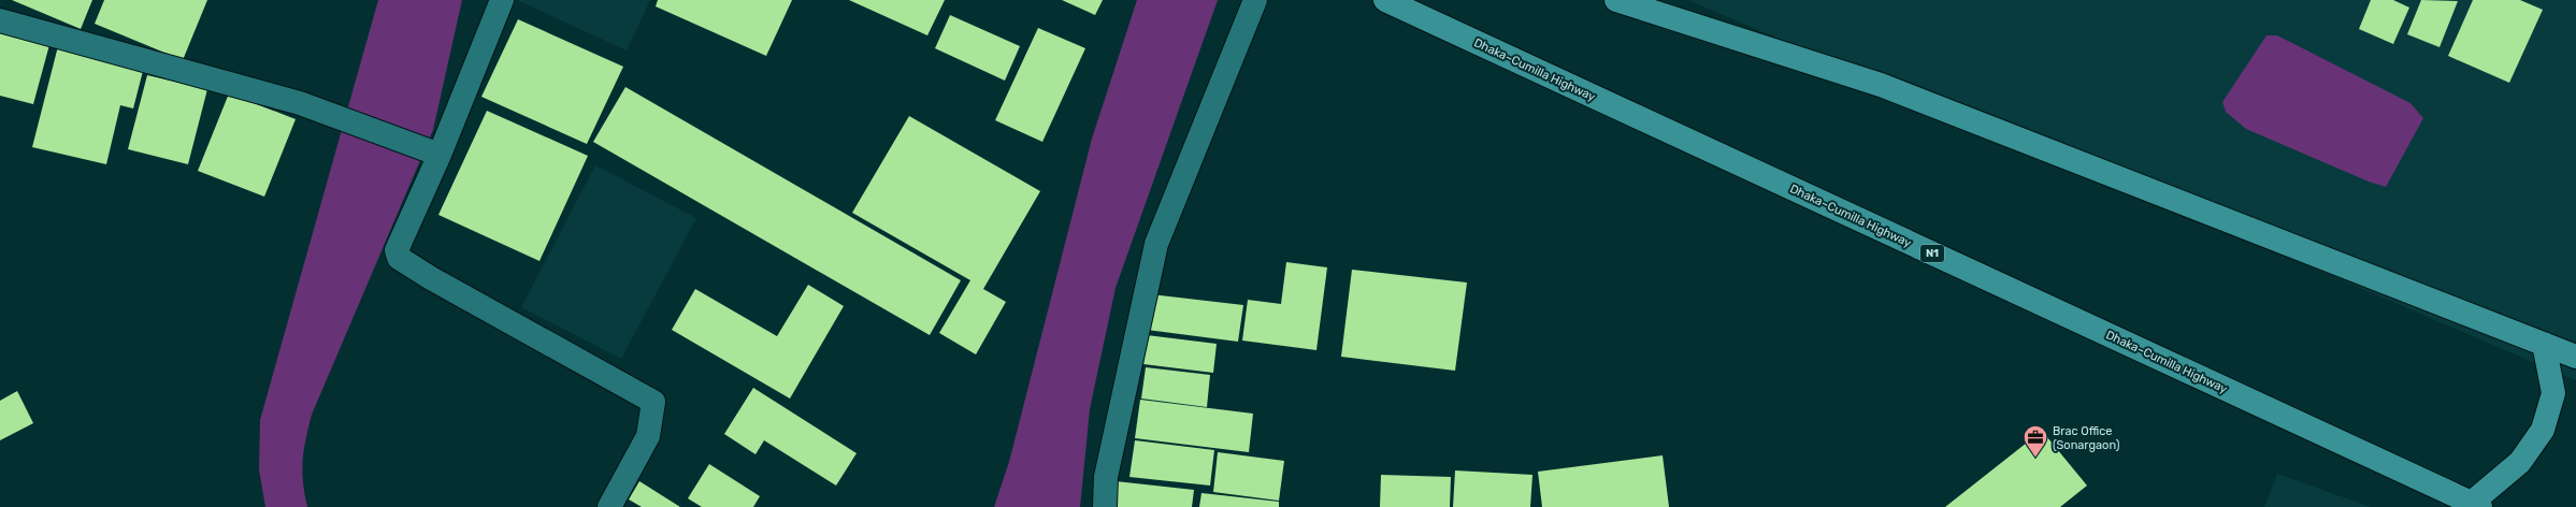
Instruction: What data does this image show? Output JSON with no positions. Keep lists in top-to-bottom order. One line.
{"streets":{"highway":["Dhaka–Cumilla Highway","N1"]},"places":{"office":["Brac Office (Sonargaon)"]}}
